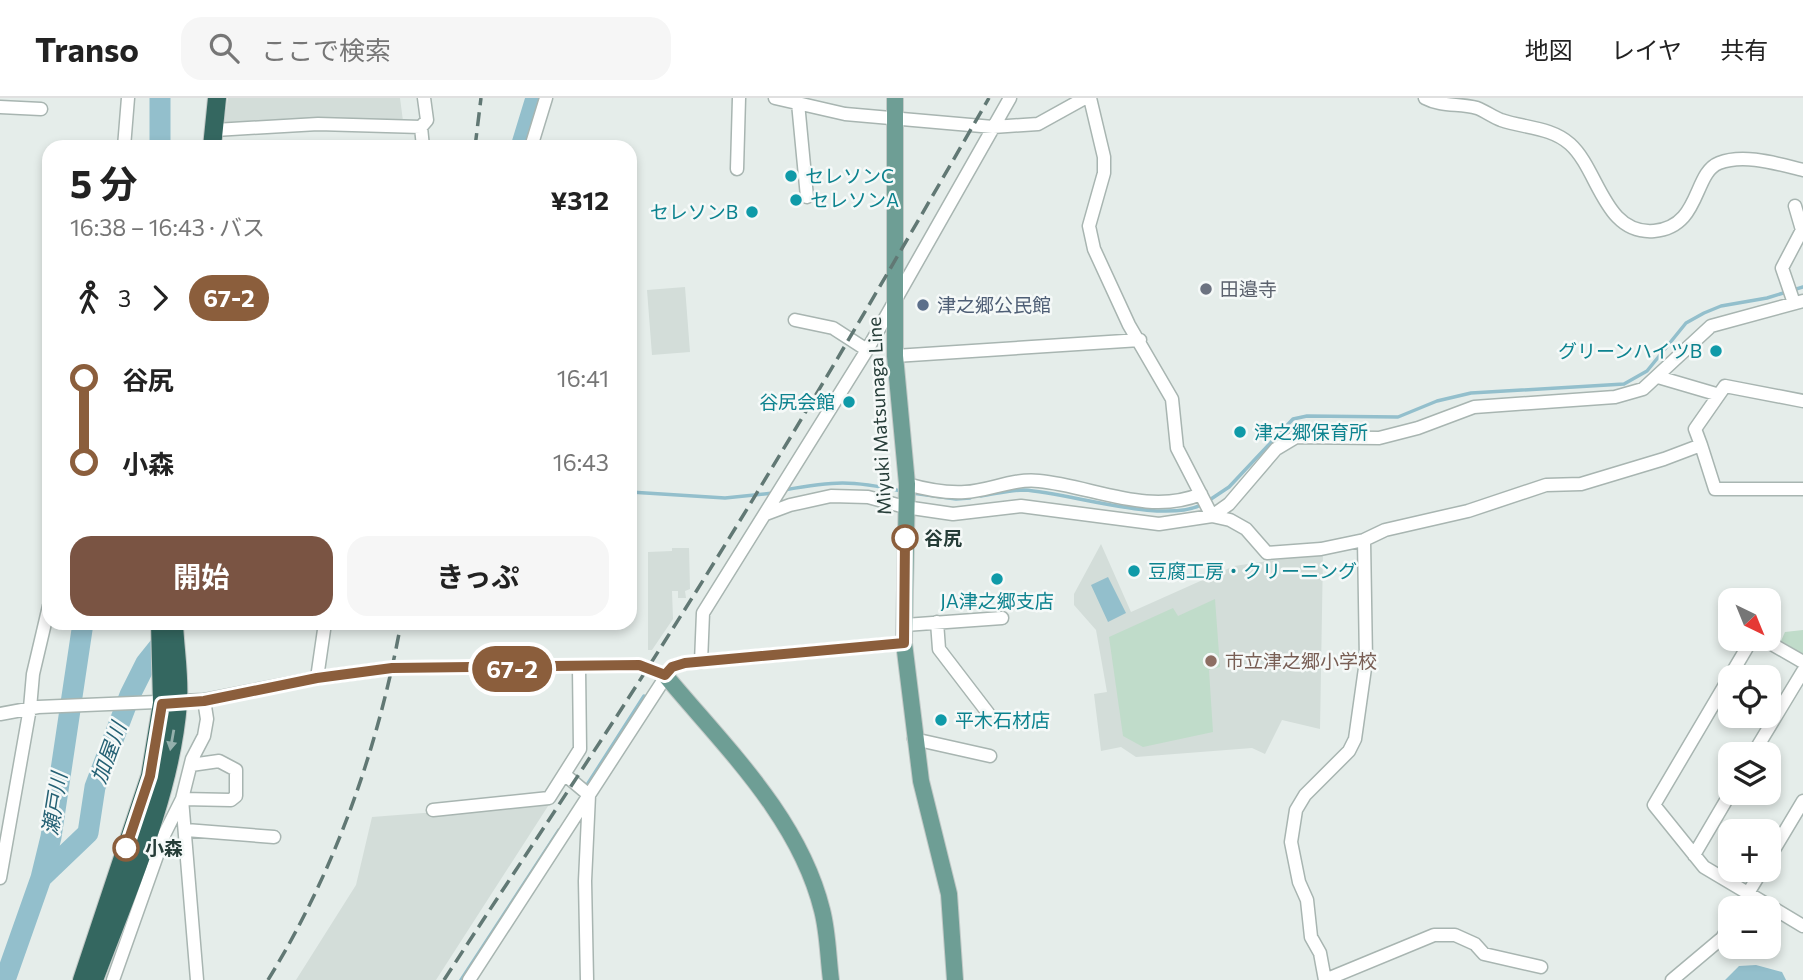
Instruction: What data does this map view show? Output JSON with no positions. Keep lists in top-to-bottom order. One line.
{"streets":{"main road":["Miyuki Matsunaga Line"]},"water":["加屋川","瀬戸川"],"places":["セレソンC","セレソンA","セレソンB","田邉寺","津之郷公民館","グリーンハイツB","谷尻会館","津之郷保育所","谷尻","豆腐工房・クリーニング","JA津之郷支店","市立津之郷小学校","平木石材店","小森"],"lines":["bus line 67-2"],"north":"bottom right","page":{"header":"Transo","search":"ここで検索","nav":["地図","レイヤ","共有"],"on_map":"67-2","heading":["5 分","16:38 – 16:43 · バス","¥312"],"legs":["3","67-2"],"list":[{"name":"谷尻","value":"16:41"},{"name":"小森","value":"16:43"}],"buttons":["開始","きっぷ"],"map_buttons":["+","−"]}}
